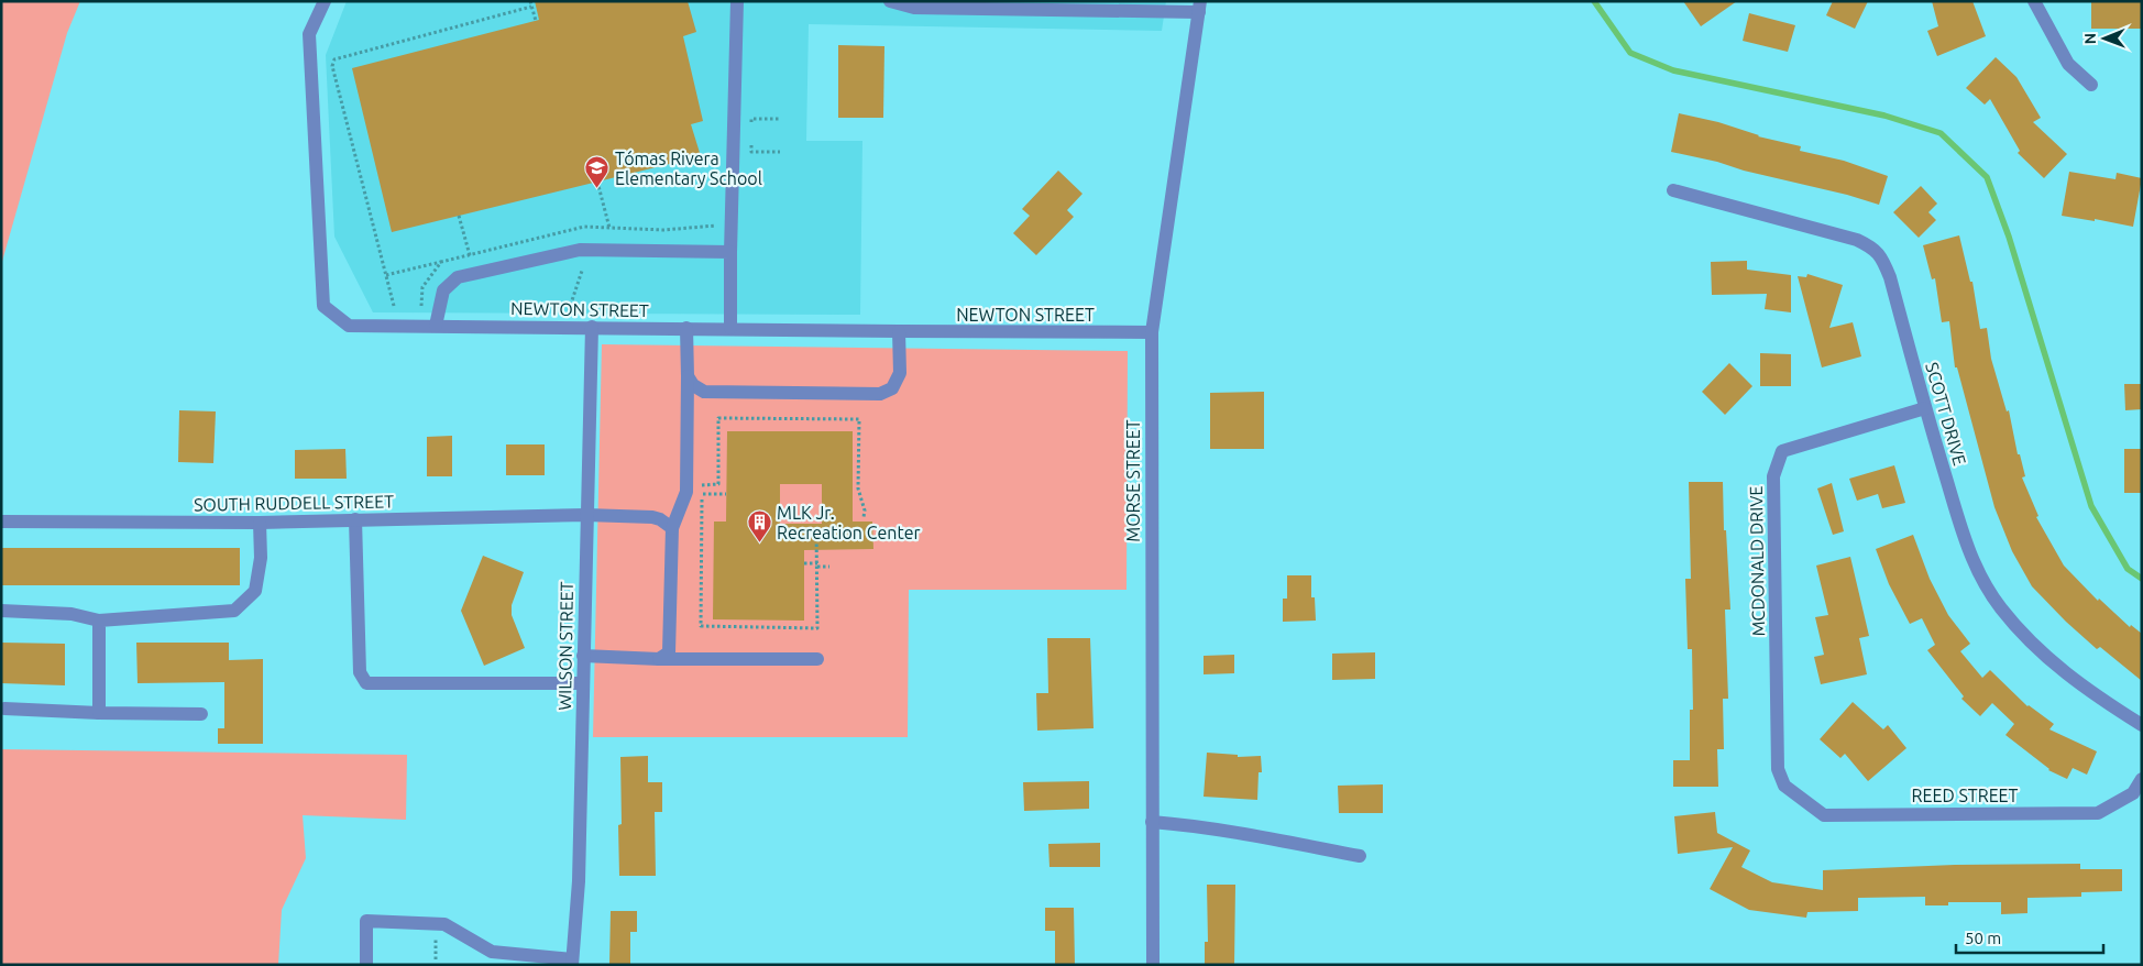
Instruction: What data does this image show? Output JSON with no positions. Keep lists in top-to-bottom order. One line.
{"streets":{"street":["NEWTON STREET","SCOTT DRIVE","MORSE STREET","SOUTH RUDDELL STREET","MCDONALD DRIVE","WILSON STREET","REED STREET"]},"crossings":[["NEWTON STREET","MORSE STREET"],["NEWTON STREET","WILSON STREET"],["SCOTT DRIVE","MCDONALD DRIVE"],["SOUTH RUDDELL STREET","WILSON STREET"],["MCDONALD DRIVE","REED STREET"]],"places":{"school or university":["Tómas Rivera Elementary School"],"building":["MLK Jr. Recreation Center"]},"scale_bar":"50 m","north":"left"}
